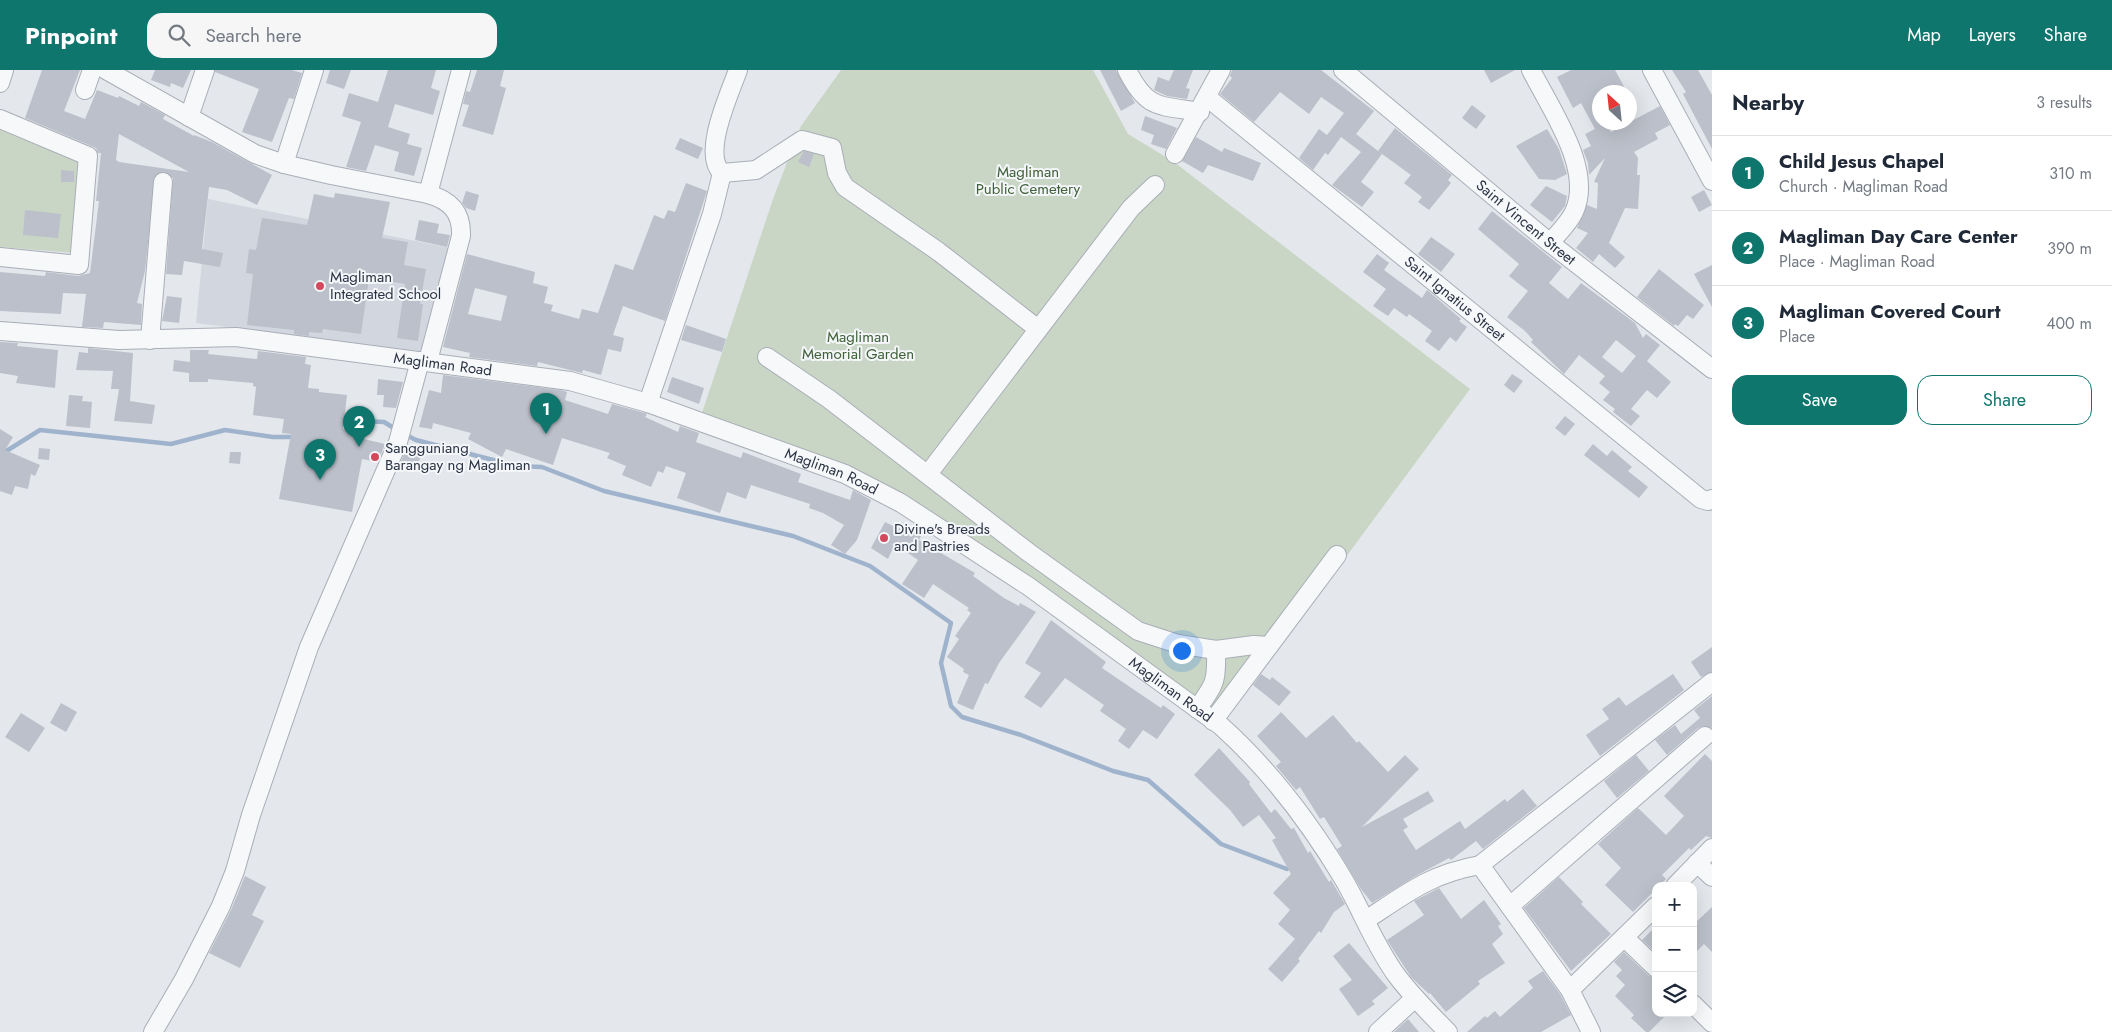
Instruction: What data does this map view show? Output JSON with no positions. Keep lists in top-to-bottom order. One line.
{"streets":{"street":["Saint Vincent Street","Saint Ignatius Street","Magliman Road"]},"parks":["Magliman Public Cemetery","Magliman Memorial Garden"],"places":["Magliman Integrated School","Sangguniang Barangay ng Magliman","Divine's Breads and Pastries"],"north":"top left","page":{"header":"Pinpoint","search":"Search here","nav":["Map","Layers","Share"],"heading":["Nearby","3 results"],"list":[{"mark":"1","name":"Child Jesus Chapel","note":"Church · Magliman Road","value":"310 m"},{"mark":"2","name":"Magliman Day Care Center","note":"Place · Magliman Road","value":"390 m"},{"mark":"3","name":"Magliman Covered Court","note":"Place","value":"400 m"}],"buttons":["Save","Share"],"pins":["1","2","3"],"map_buttons":["+","−"]}}
